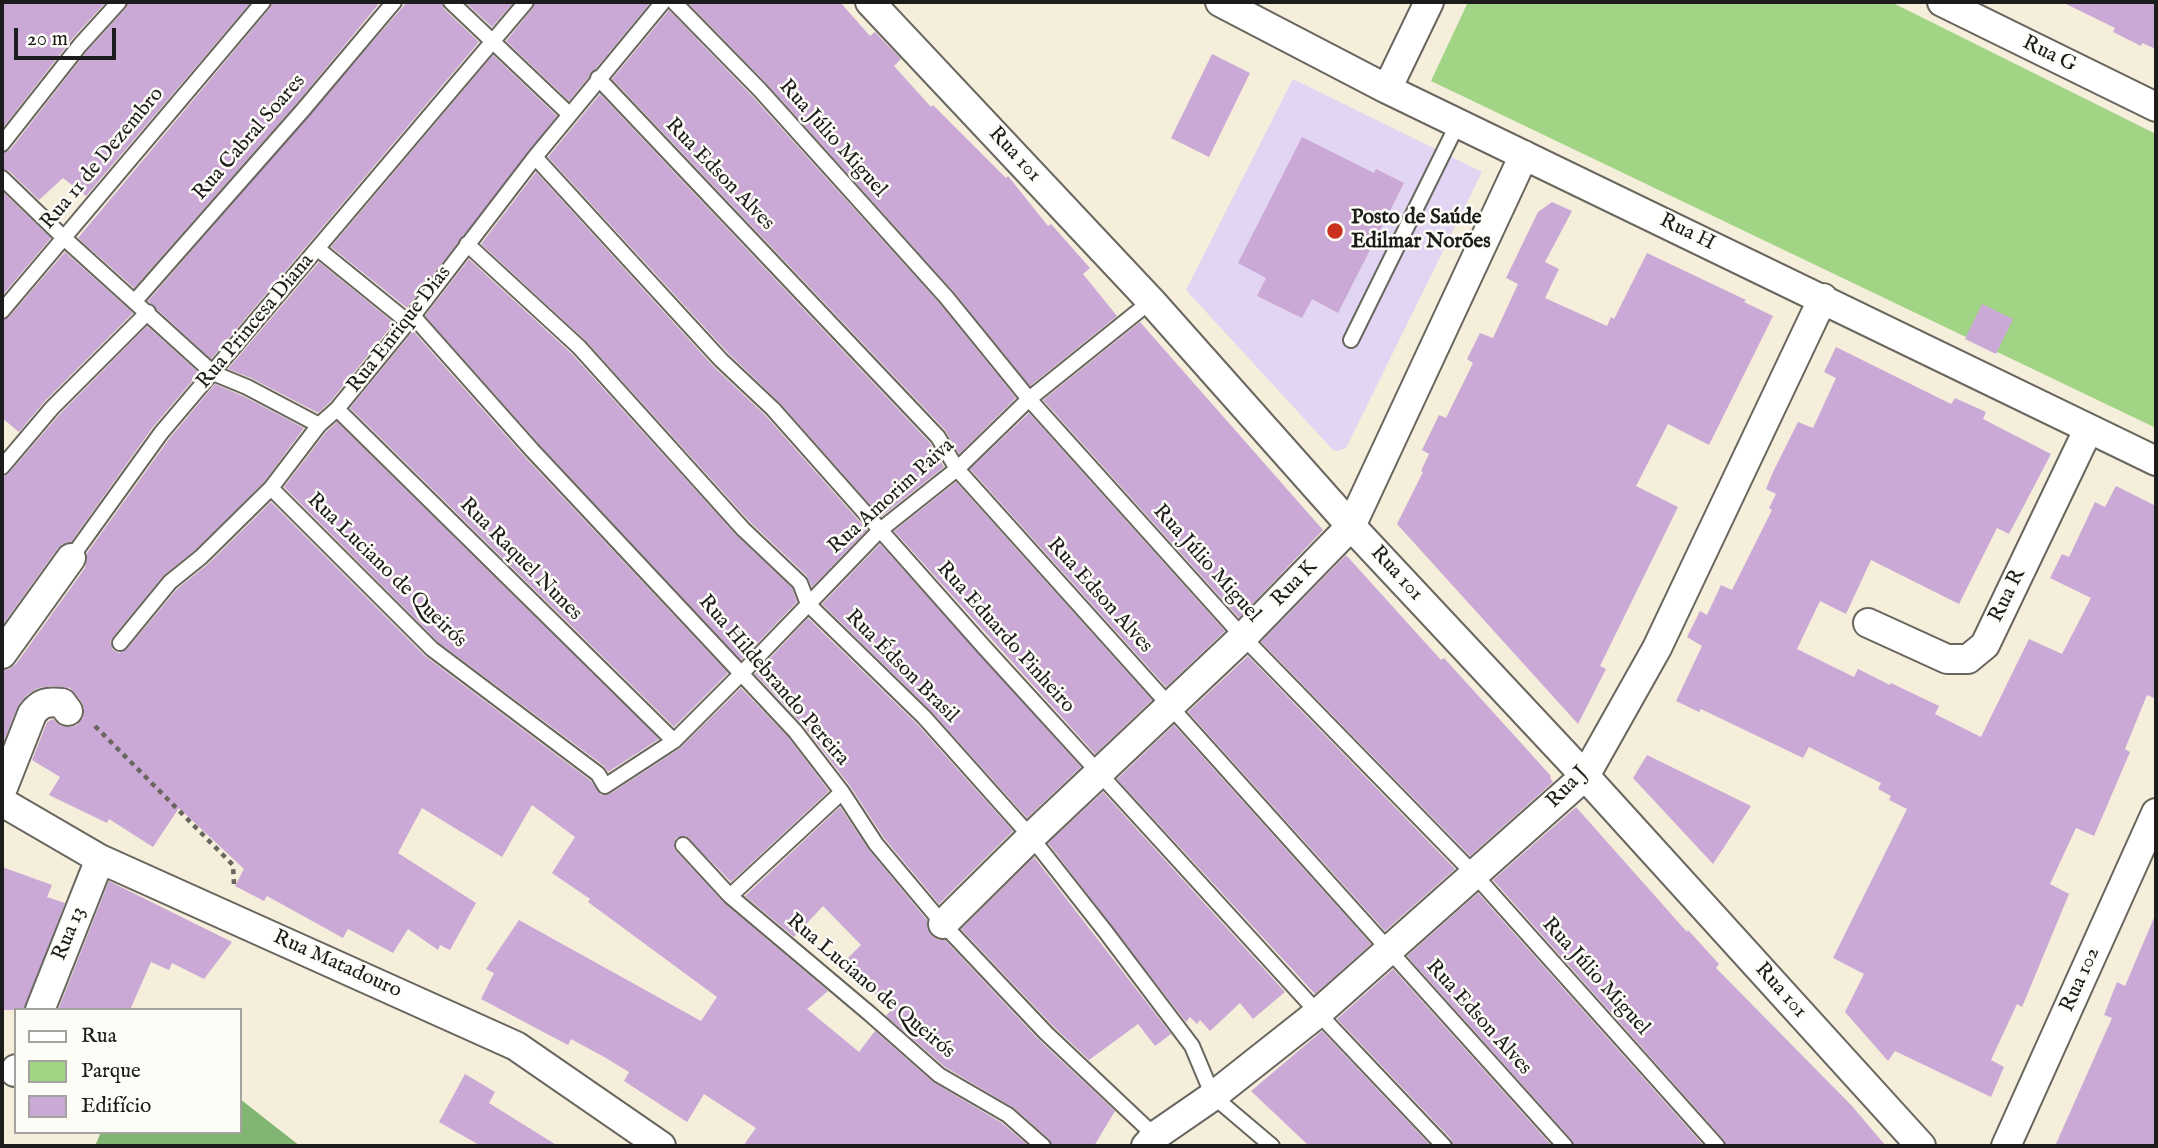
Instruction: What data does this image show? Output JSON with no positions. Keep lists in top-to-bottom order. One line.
{"streets":{"street":["Rua G","Rua 101","Rua H","Rua Princesa Diana","Rua K","Rua R","Rua J","Rua 13","Rua Matadouro","Rua 102"],"lane":["Rua Cabral Soares","Rua Júlio Miguel","Rua 11 de Dezembro","Rua Edson Alves","Rua Enrique Dias","Rua Amorim Paiva","Rua Raquel Nunes","Rua Luciano de Queirós","Rua Eduardo Pinheiro","Rua Édson Brasil","Rua Hildebrando Pereira"]},"crossings":[["Rua Júlio Miguel","Rua Amorim Paiva"],["Rua Júlio Miguel","Rua K"],["Rua Júlio Miguel","Rua J"],["Rua 101","Rua Amorim Paiva"],["Rua 101","Rua K"],["Rua 101","Rua J"],["Rua Edson Alves","Rua Enrique Dias"],["Rua Edson Alves","Rua Amorim Paiva"],["Rua Edson Alves","Rua K"],["Rua Edson Alves","Rua J"],["Rua H","Rua K"],["Rua H","Rua R"],["Rua H","Rua J"],["Rua Princesa Diana","Rua Hildebrando Pereira"],["Rua Enrique Dias","Rua Raquel Nunes"],["Rua Enrique Dias","Rua Luciano de Queirós"],["Rua Enrique Dias","Rua Eduardo Pinheiro"],["Rua Enrique Dias","Rua Édson Brasil"],["Rua Enrique Dias","Rua Hildebrando Pereira"],["Rua Amorim Paiva","Rua Raquel Nunes"],["Rua Amorim Paiva","Rua Luciano de Queirós"],["Rua Amorim Paiva","Rua Eduardo Pinheiro"],["Rua Amorim Paiva","Rua Édson Brasil"],["Rua Amorim Paiva","Rua Hildebrando Pereira"],["Rua K","Rua Eduardo Pinheiro"],["Rua K","Rua Édson Brasil"],["Rua K","Rua Hildebrando Pereira"],["Rua Eduardo Pinheiro","Rua J"],["Rua Édson Brasil","Rua J"],["Rua Hildebrando Pereira","Rua J"],["Rua 13","Rua Matadouro"]],"places":["Posto de Saúde Edilmar Norões"],"legend":["Rua","Parque","Edifício"],"scale_bar":"20 m"}
